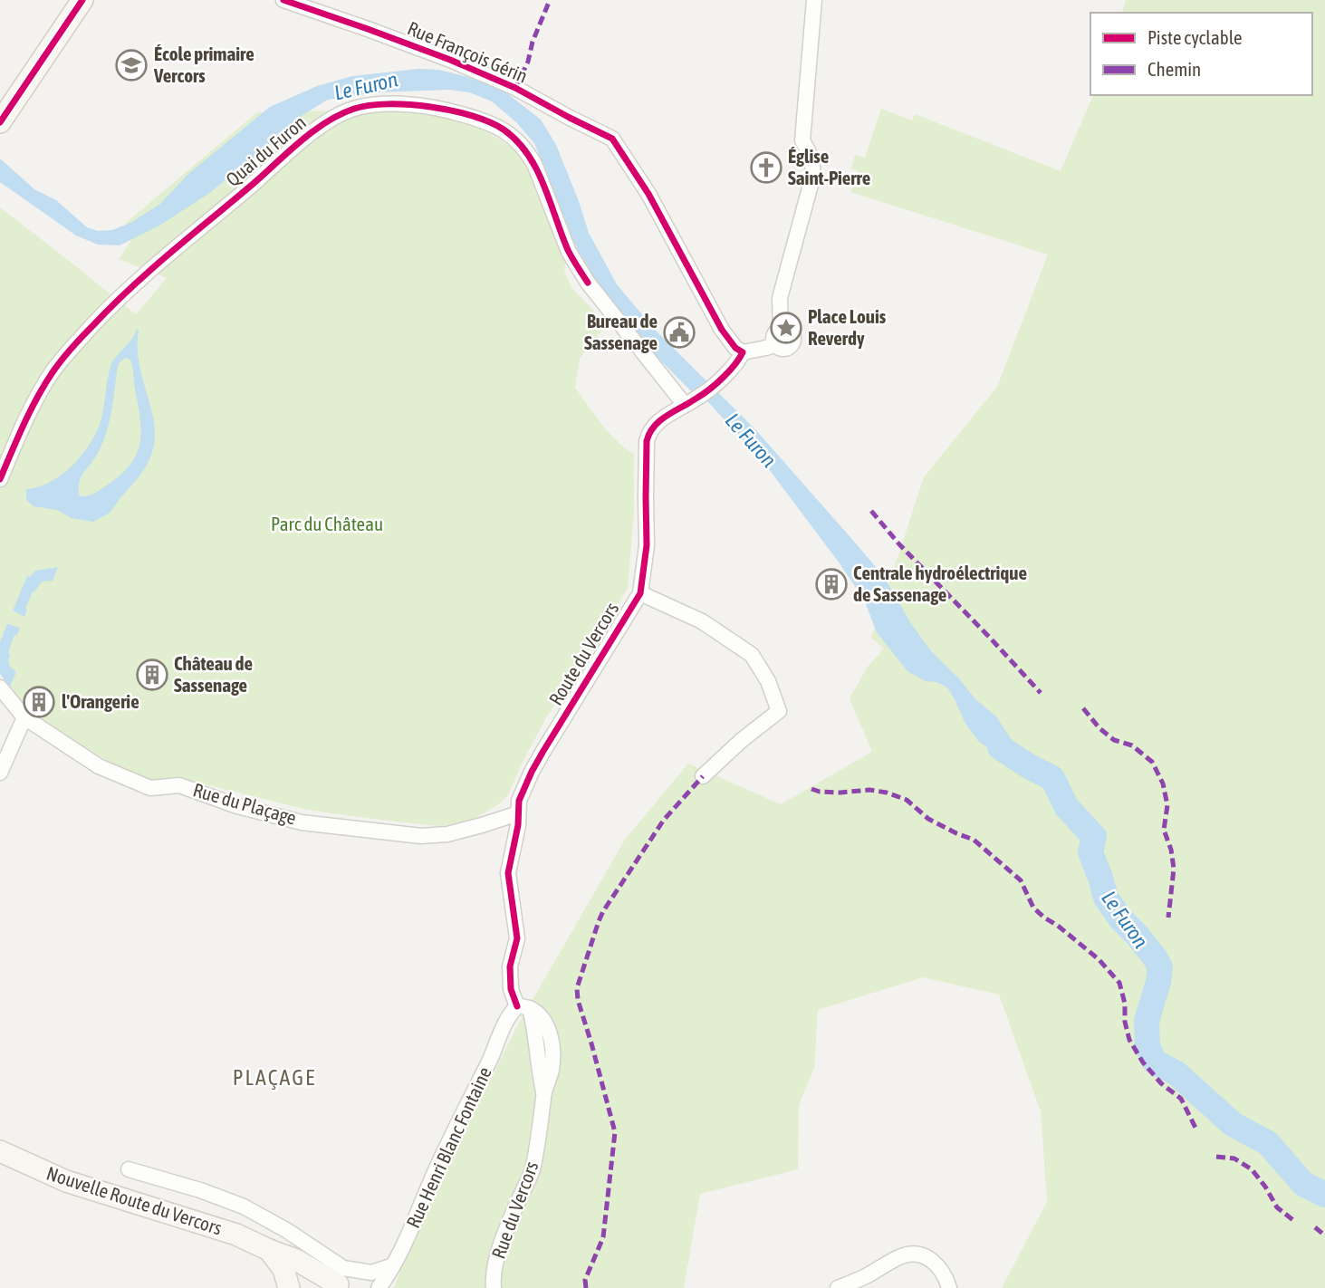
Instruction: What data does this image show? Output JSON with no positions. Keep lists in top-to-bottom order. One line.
{"streets":{"main road":["Nouvelle Route du Vercors"],"street":["Rue François Gérin","Quai du Furon","Route du Vercors","Rue du Plaçage","Rue Henri Blanc Fontaine","Rue du Vercors"]},"crossings":[["Rue François Gérin","Route du Vercors"],["Quai du Furon","Route du Vercors"],["Route du Vercors","Rue du Plaçage"],["Route du Vercors","Rue Henri Blanc Fontaine"],["Route du Vercors","Rue du Vercors"],["Rue Henri Blanc Fontaine","Rue du Vercors"]],"districts":["PLAÇAGE"],"water":["Le Furon"],"parks":["Parc du Château"],"places":{"school or university":["École primaire Vercors"],"church":["Église Saint-Pierre"],"place":["Place Louis Reverdy"],"public building":["Bureau de Sassenage"],"building":["Centrale hydroélectrique de Sassenage","Château de Sassenage","l'Orangerie"]},"legend":["Piste cyclable","Chemin"]}
